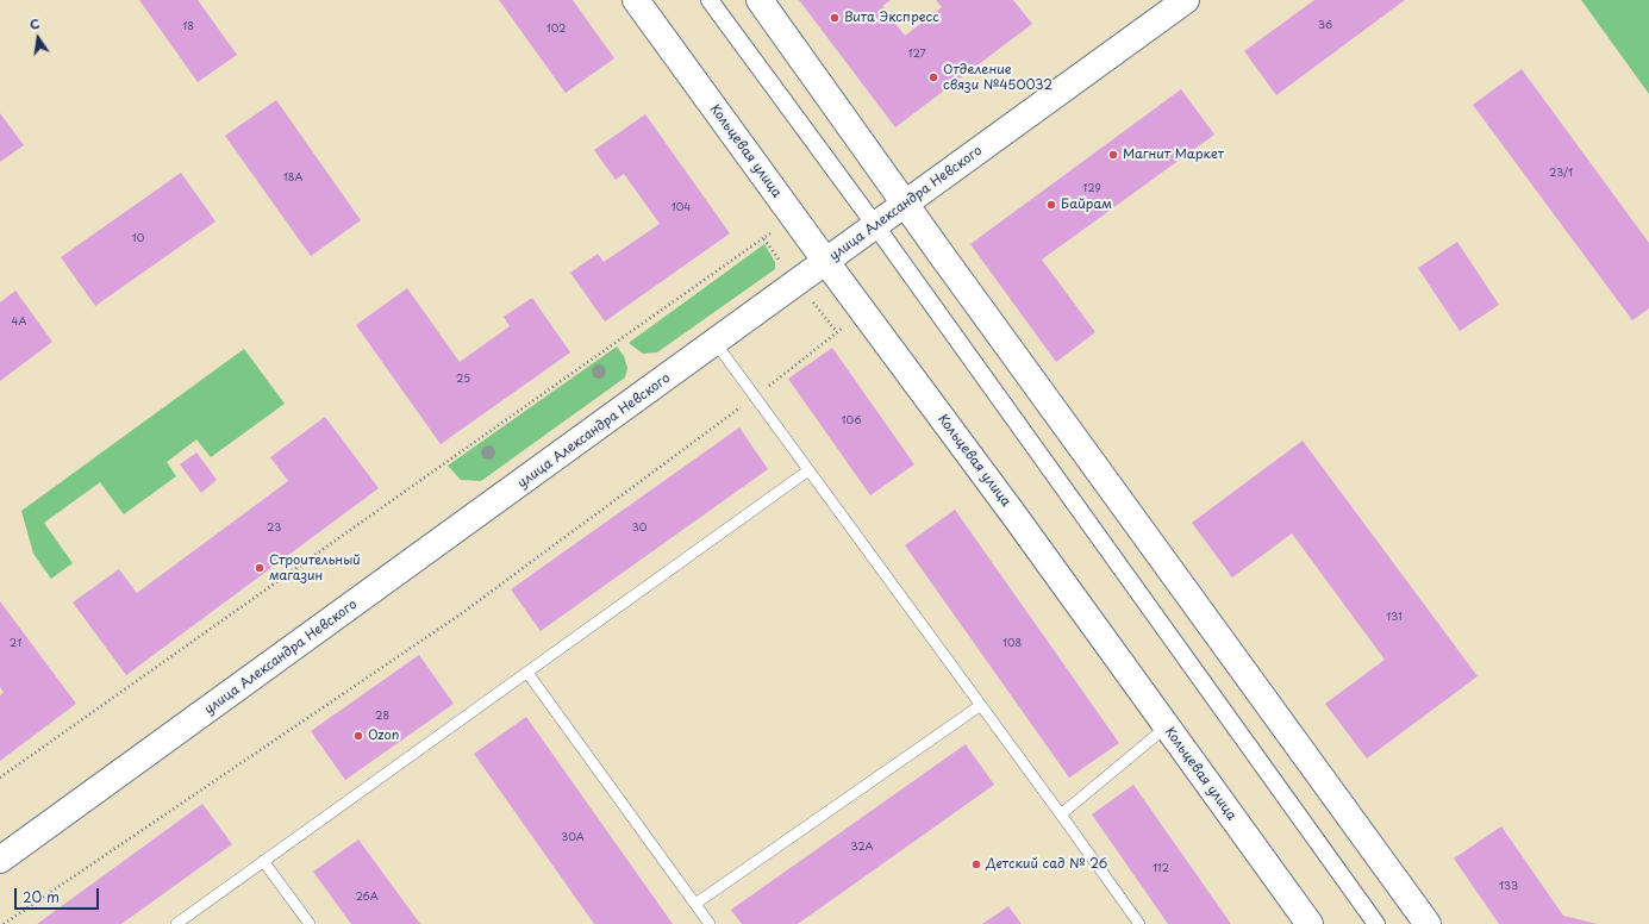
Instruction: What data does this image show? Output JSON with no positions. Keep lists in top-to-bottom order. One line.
{"streets":{"main road":["Кольцевая улица","улица Александра Невского"]},"crossings":[["Кольцевая улица","улица Александра Невского"]],"places":["Вита Экспресс","Отделение связи №450032","Магнит Маркет","Байрам","Строительный магазин","Ozon","Детский сад № 26"],"house_numbers":["36","18","102","127","23/1","18А","129","104","10","4А","25","106","23","30","131","21","108","28","30А","32А","112","133","26А"],"scale_bar":"20 m","north":"top"}
